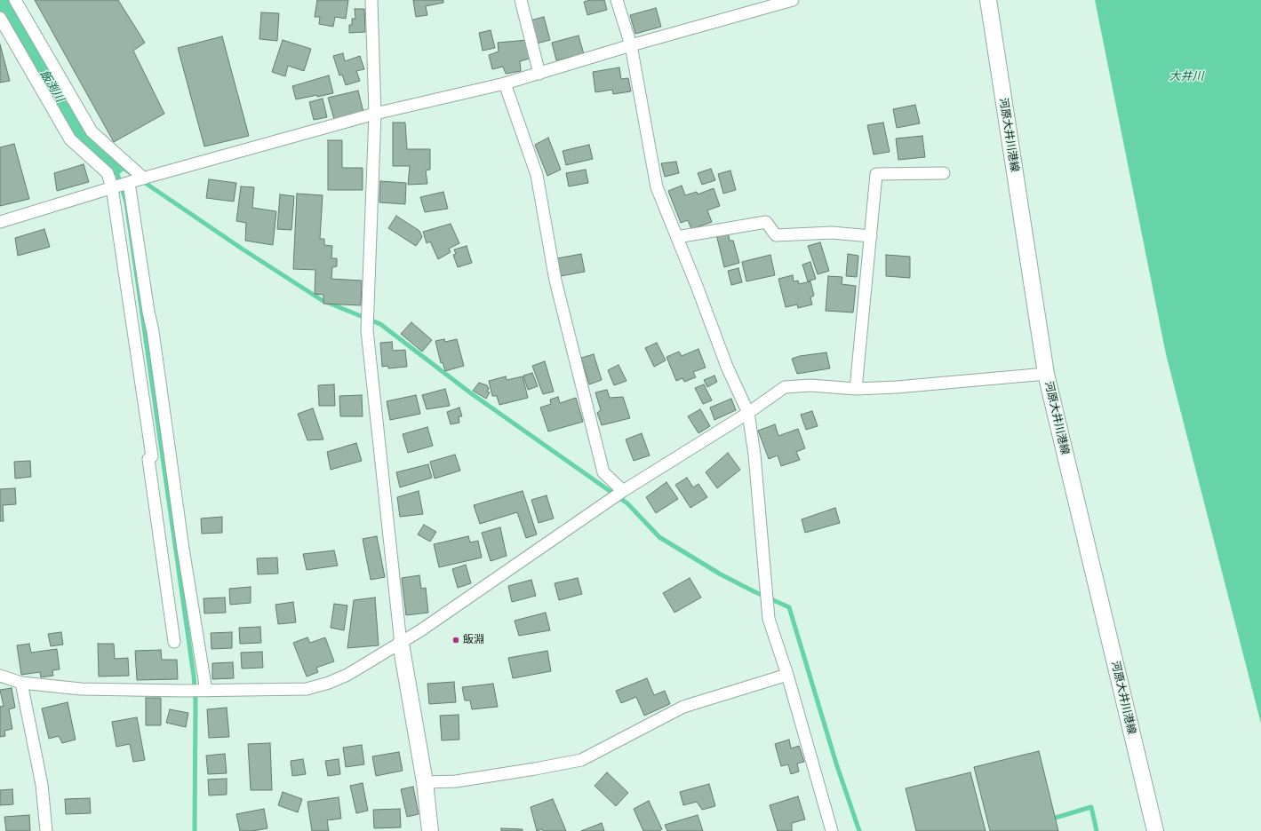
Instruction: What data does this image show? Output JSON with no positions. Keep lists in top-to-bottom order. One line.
{"streets":{"main road":["河原大井川港線"]},"water":["大井川","飯渕川"],"places":["飯淵"]}
